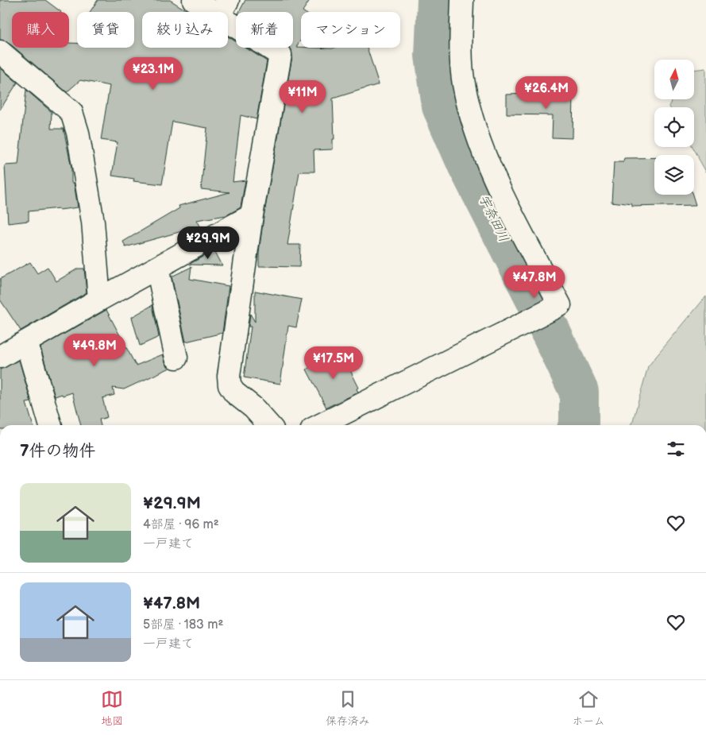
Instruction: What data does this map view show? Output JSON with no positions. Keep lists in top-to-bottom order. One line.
{"water":["宇奈田川"],"north":"top","page":{"chip":["購入","賃貸","絞り込み","新着","マンション"],"price":["¥23.1M","¥26.4M","¥11M","¥29.9M","¥47.8M","¥49.8M","¥17.5M"],"heading":"7件の物件","list":[{"name":"¥29.9M","note":"4部屋 · 96 m² · 一戸建て"},{"name":"¥47.8M","note":"5部屋 · 183 m² · 一戸建て"}],"tabs":["地図","保存済み","ホーム"]}}
